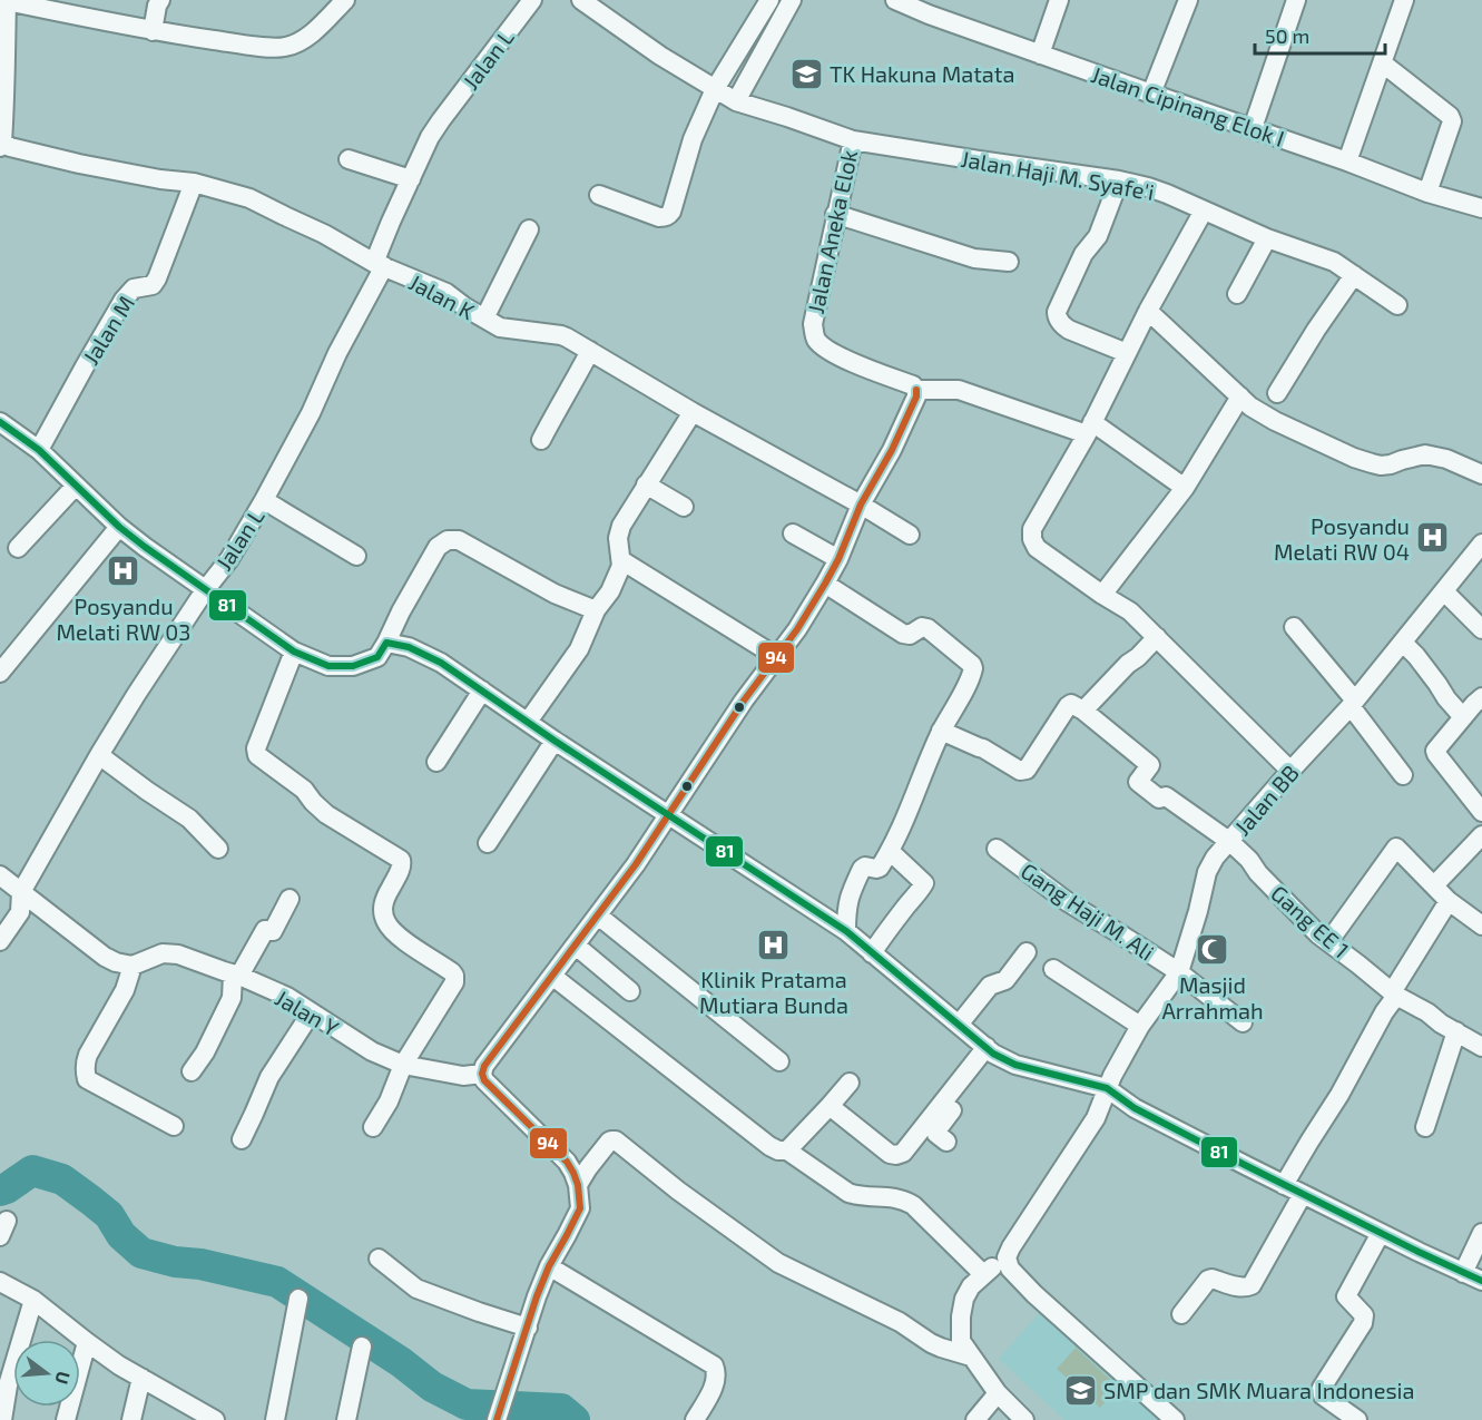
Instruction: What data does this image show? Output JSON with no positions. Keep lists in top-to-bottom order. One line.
{"streets":{"street":["Jalan L","Jalan Cipinang Elok I","Jalan Haji M. Syafe'i","Jalan Aneka Elok","Jalan K","Jalan M","Jalan BB","Gang Haji M. Ali","Gang EE 1","Jalan Y"]},"crossings":[["Jalan L","Jalan K"],["Jalan Haji M. Syafe'i","Jalan Aneka Elok"],["Jalan K","Jalan M"],["Jalan BB","Gang Haji M. Ali"],["Jalan BB","Gang EE 1"]],"places":{"school or university":["TK Hakuna Matata","SMP dan SMK Muara Indonesia"],"hospital":["Posyandu Melati RW 04","Posyandu Melati RW 03","Klinik Pratama Mutiara Bunda"],"mosque":["Masjid Arrahmah"]},"lines":["transit line 94","transit line 81"],"scale_bar":"50 m","north":"right"}
